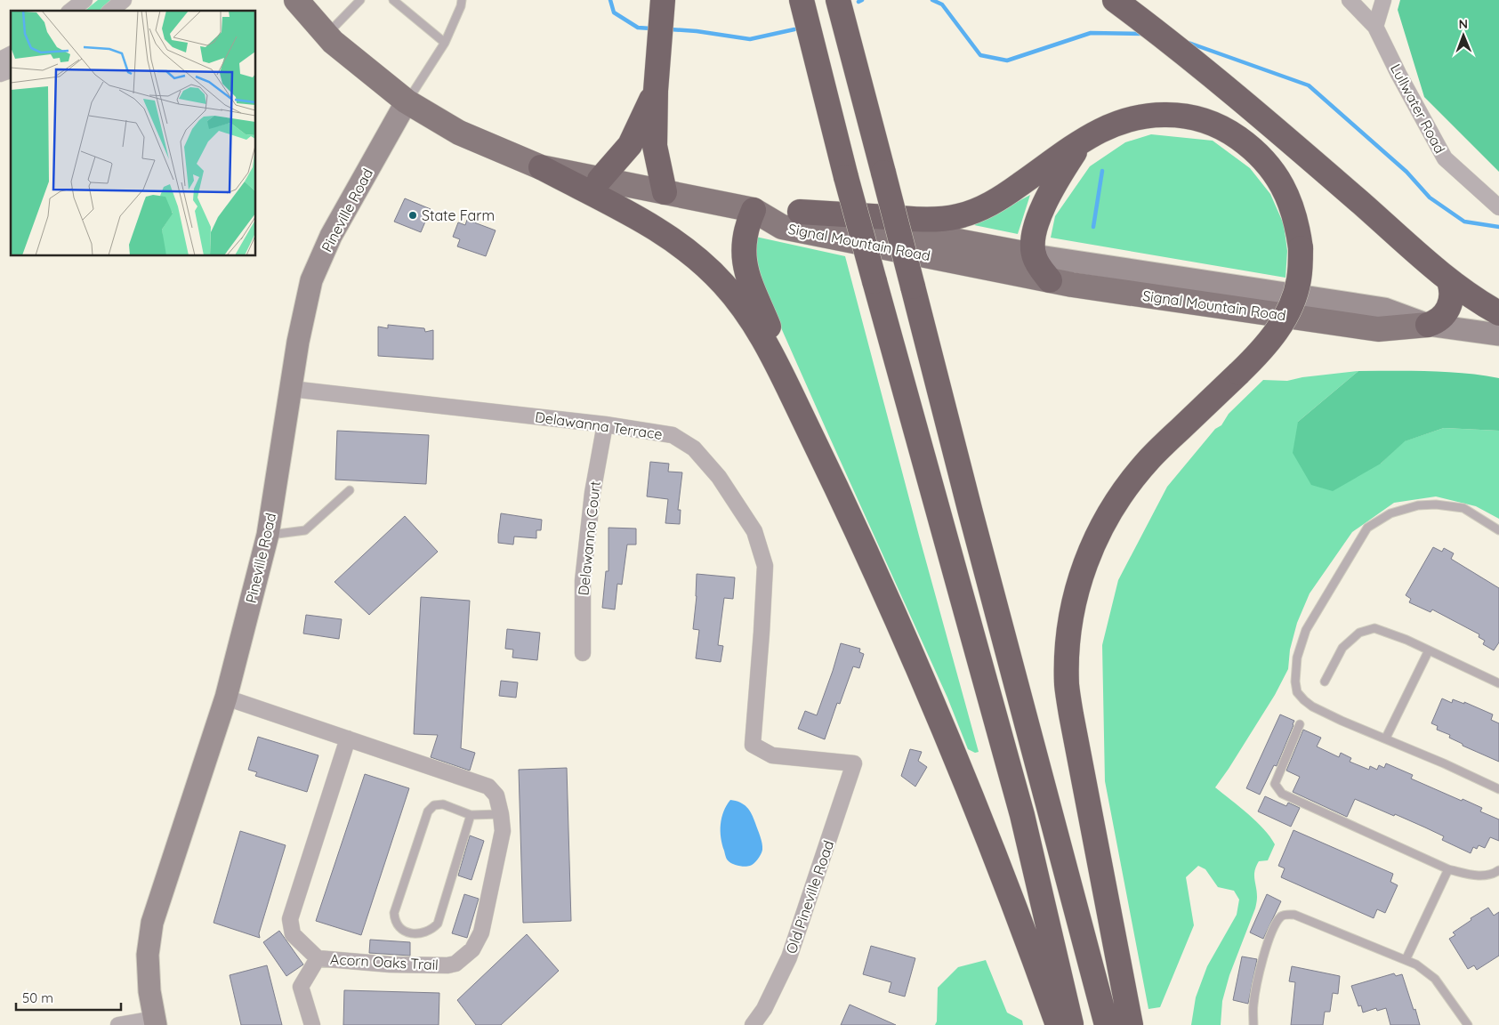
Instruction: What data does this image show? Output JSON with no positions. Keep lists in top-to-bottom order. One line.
{"streets":{"main road":["Pineville Road","Signal Mountain Road"],"street":["Lullwater Road","Delawanna Terrace","Delawanna Court","Old Pineville Road","Acorn Oaks Trail"]},"crossings":[["Pineville Road","Signal Mountain Road"],["Pineville Road","Delawanna Terrace"],["Pineville Road","Acorn Oaks Trail"],["Delawanna Terrace","Delawanna Court"],["Delawanna Terrace","Old Pineville Road"]],"places":["State Farm"],"scale_bar":"50 m","north":"top"}
